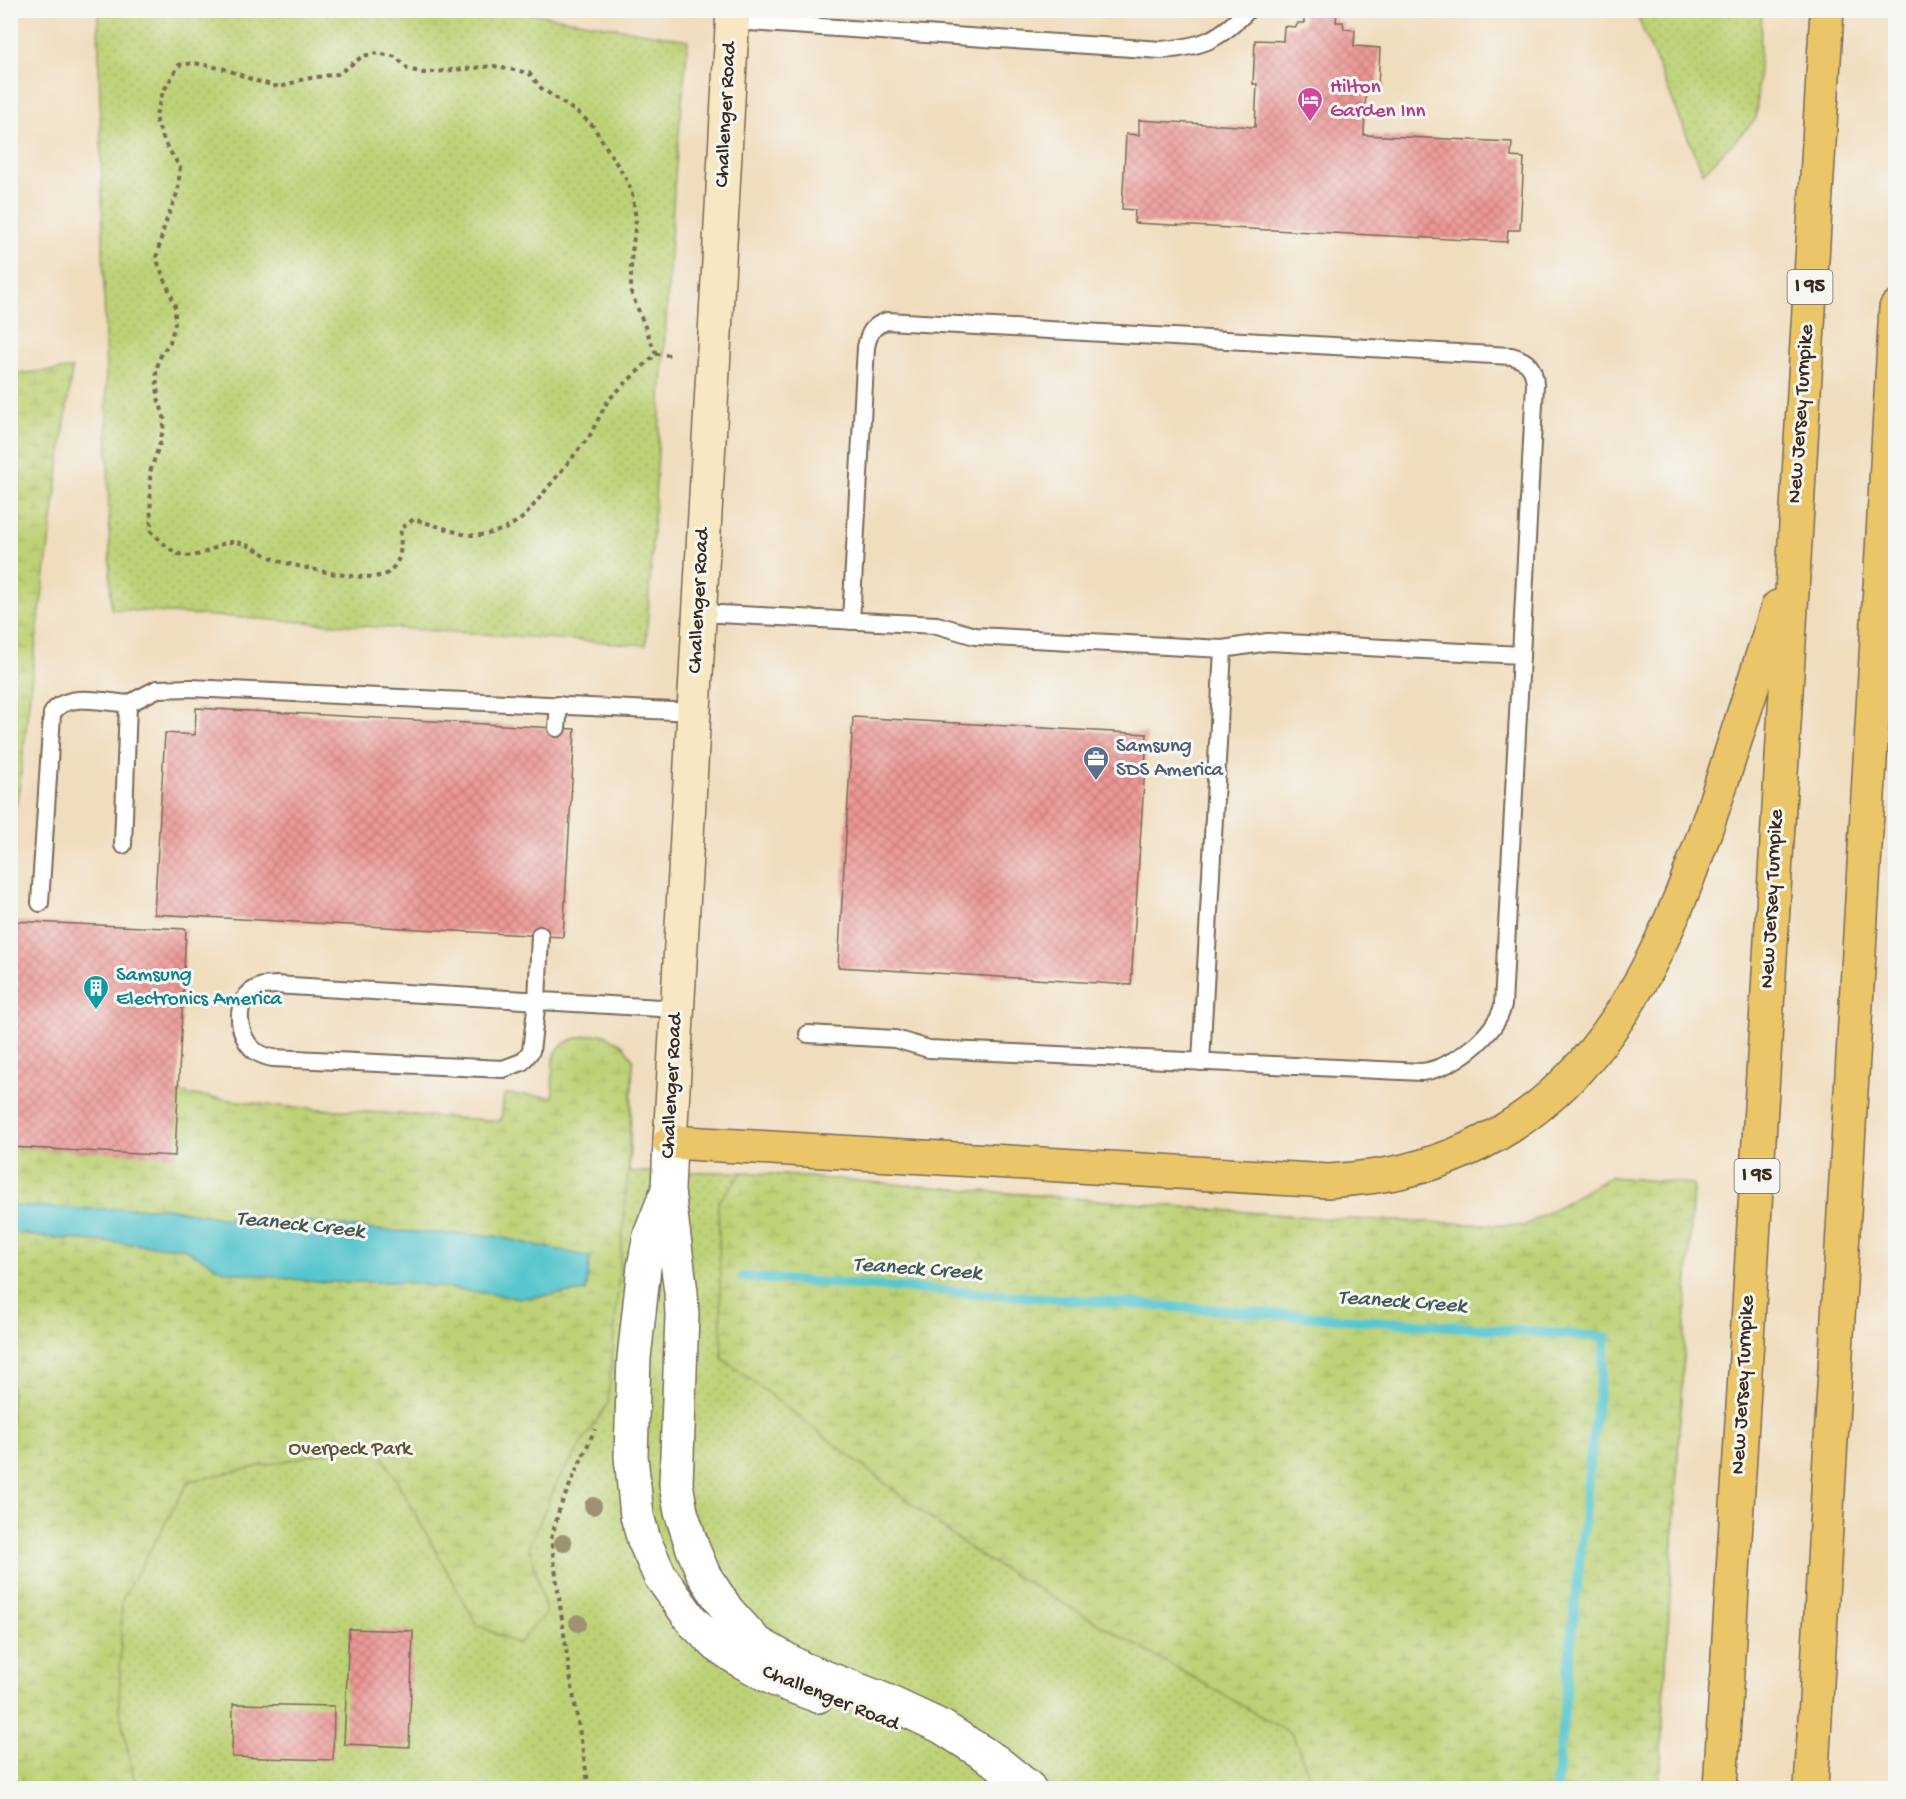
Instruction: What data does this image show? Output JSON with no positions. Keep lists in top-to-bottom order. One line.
{"streets":{"highway":["I 95","New Jersey Turnpike"],"main road":["Challenger Road"]},"water":["Teaneck Creek"],"parks":["Overpeck Park"],"places":{"hotel":["Hilton Garden Inn"],"office":["Samsung SDS America"],"building":["Samsung Electronics America"]}}
